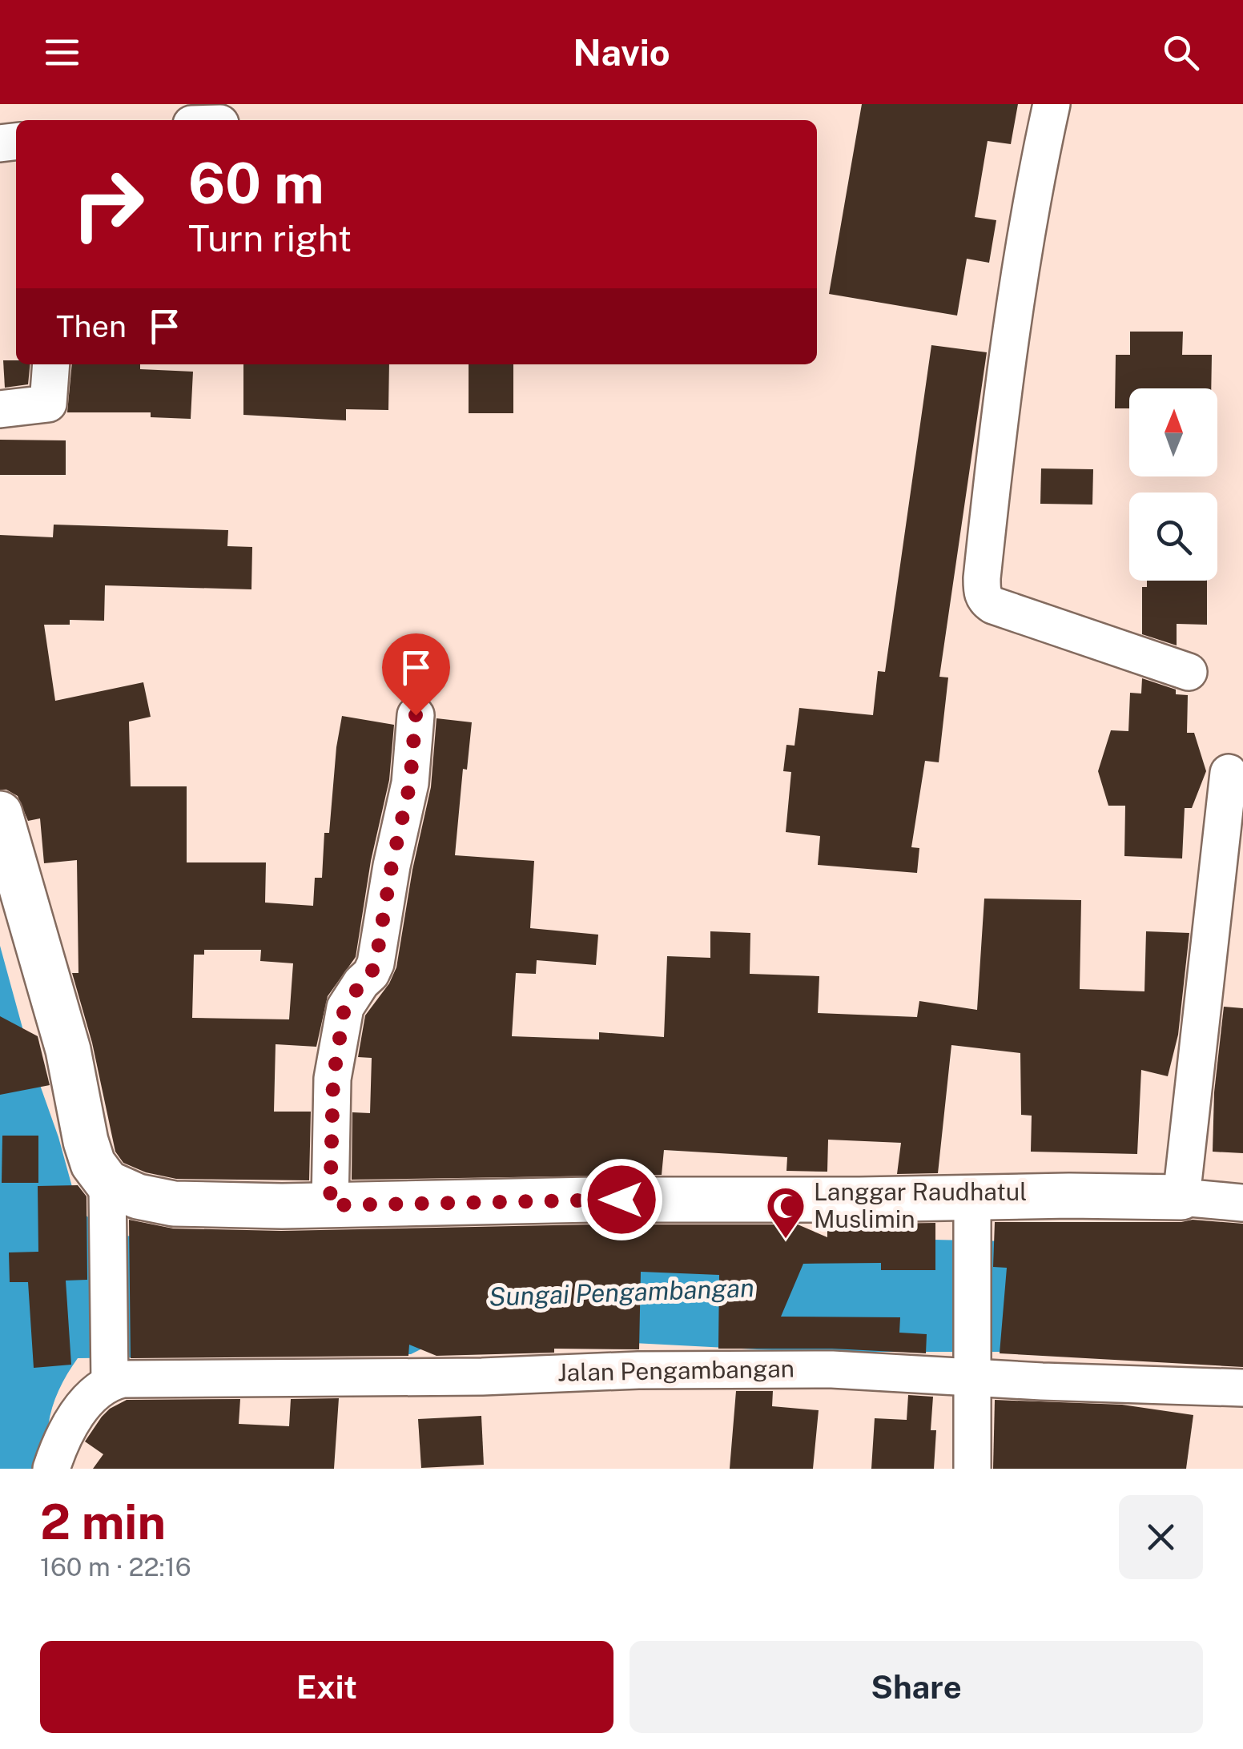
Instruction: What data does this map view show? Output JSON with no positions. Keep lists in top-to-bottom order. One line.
{"streets":{"street":["Jalan Pengambangan"]},"water":["Sungai Pengambangan"],"places":{"mosque":["Langgar Raudhatul Muslimin"]},"north":"top","page":{"header":"Navio","turn":["60 m","Turn right"],"then":"Then","heading":["2 min","160 m · 22:16"],"buttons":["Exit","Share"]}}
